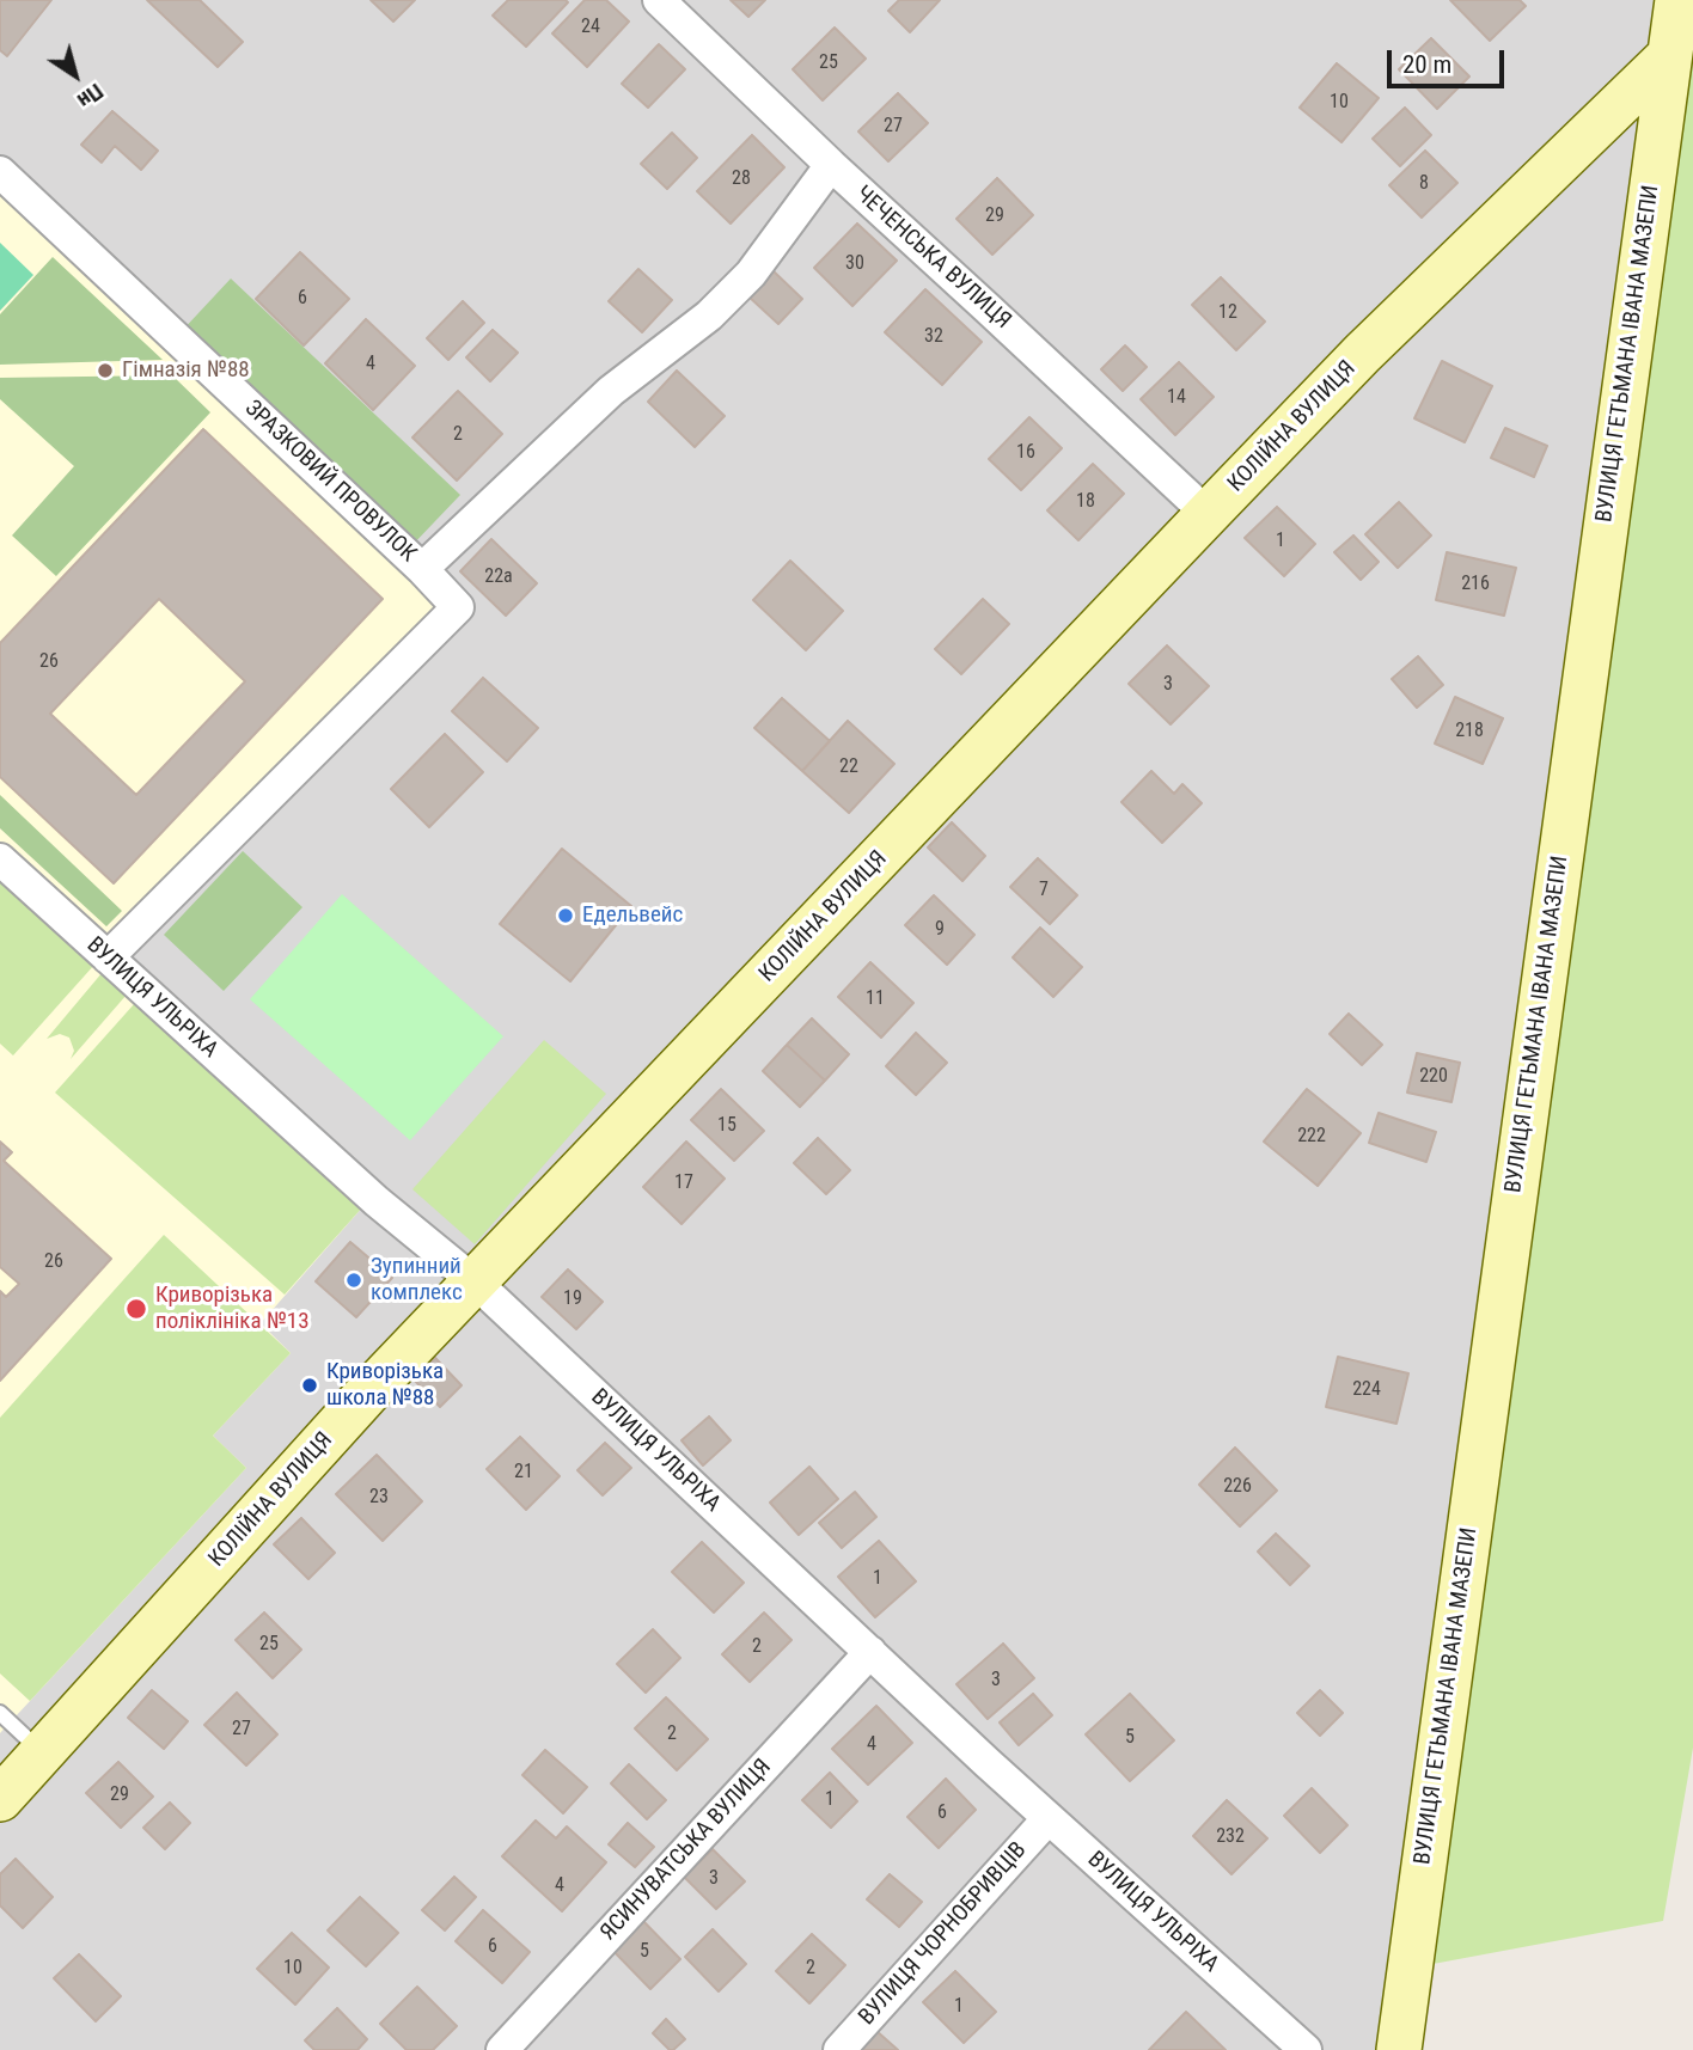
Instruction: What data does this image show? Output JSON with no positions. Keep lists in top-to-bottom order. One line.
{"streets":{"street":["ЧЕЧЕНСЬКА ВУЛИЦЯ","ВУЛИЦЯ ГЕТЬМАНА ІВАНА МАЗЕПИ","КОЛІЙНА ВУЛИЦЯ","ЗРАЗКОВИЙ ПРОВУЛОК","ВУЛИЦЯ УЛЬРІХА","ЯСИНУВАТСЬКА ВУЛИЦЯ","ВУЛИЦЯ ЧОРНОБРИВЦІВ"]},"crossings":[["ЧЕЧЕНСЬКА ВУЛИЦЯ","КОЛІЙНА ВУЛИЦЯ"],["ЧЕЧЕНСЬКА ВУЛИЦЯ","ЗРАЗКОВИЙ ПРОВУЛОК"],["ВУЛИЦЯ ГЕТЬМАНА ІВАНА МАЗЕПИ","КОЛІЙНА ВУЛИЦЯ"],["КОЛІЙНА ВУЛИЦЯ","ВУЛИЦЯ УЛЬРІХА"],["ВУЛИЦЯ УЛЬРІХА","ЯСИНУВАТСЬКА ВУЛИЦЯ"],["ВУЛИЦЯ УЛЬРІХА","ВУЛИЦЯ ЧОРНОБРИВЦІВ"]],"places":["Гімназія №88","Едельвейс","Зупинний комплекс","Криворізька поліклініка №13","Криворізька школа №88"],"house_numbers":["24","25","10","27","28","8","29","30","6","12","32","4","14","2","16","18","1","22а","216","26","3","218","22","7","9","11","220","15","222","17","26","19","224","21","226","23","1","25","2","3","27","2","5","4","29","1","6","232","3","4","6","5","10","2","1"],"scale_bar":"20 m","north":"bottom right"}
